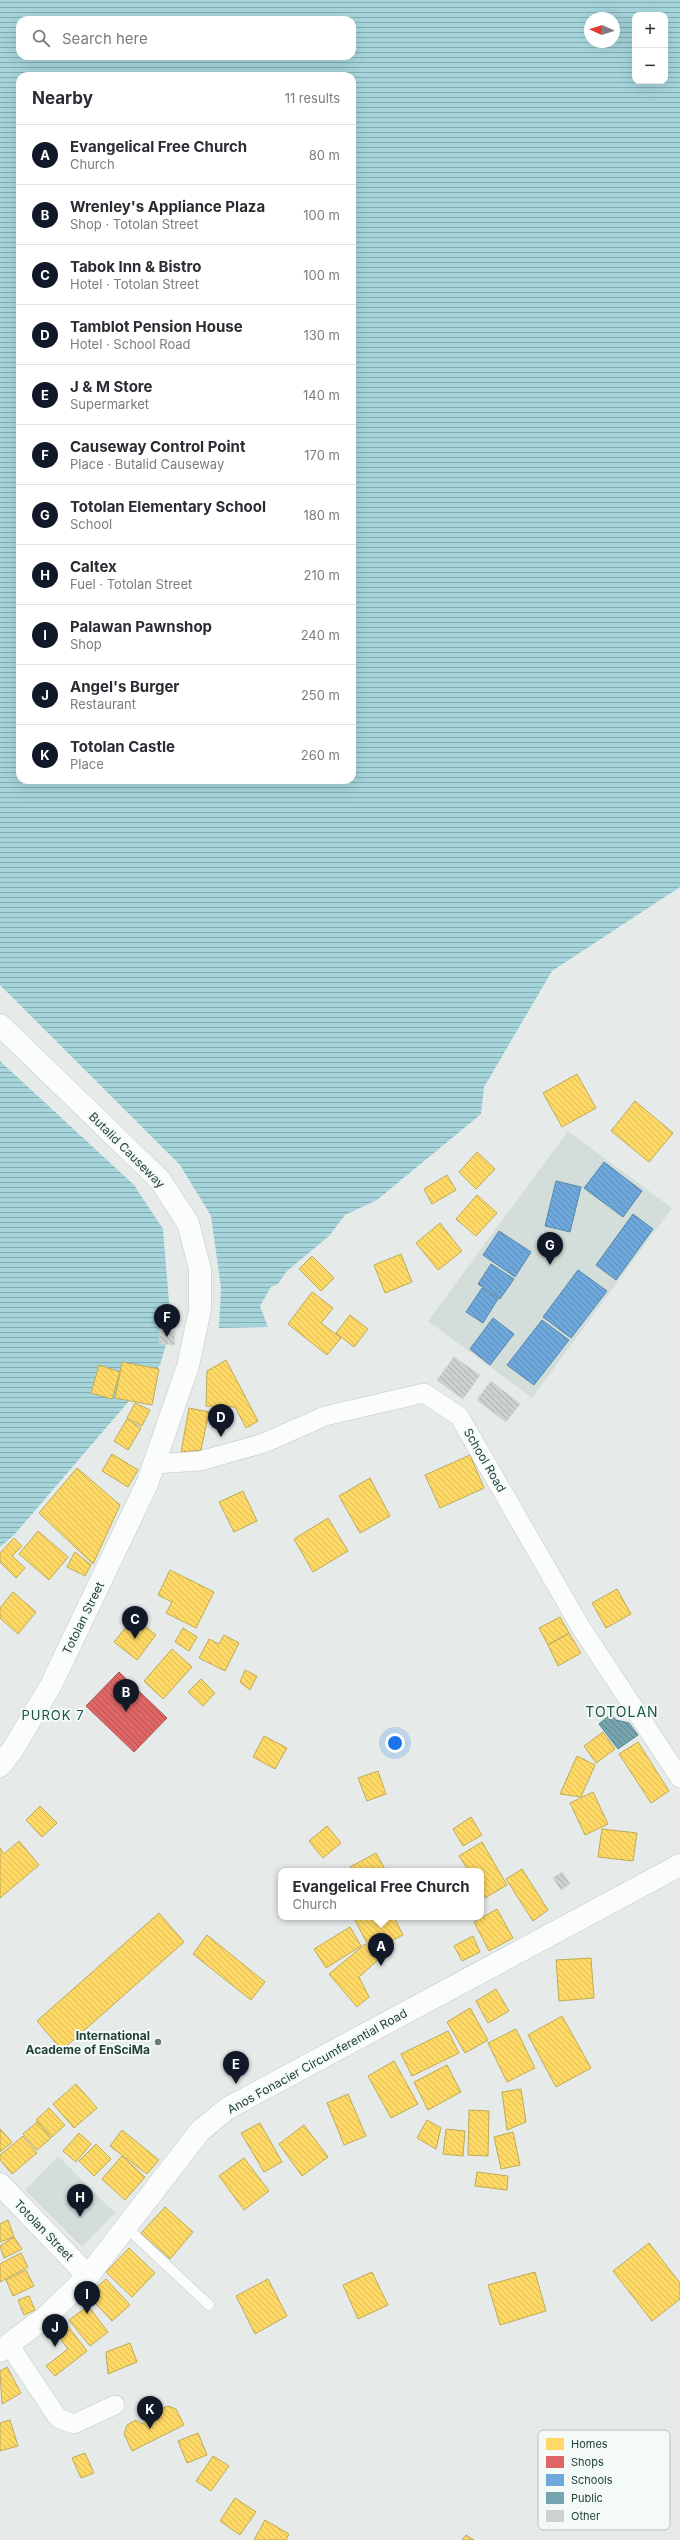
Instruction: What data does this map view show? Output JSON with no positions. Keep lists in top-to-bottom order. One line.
{"streets":{"main road":["Butalid Causeway","Totolan Street","Anos Fonacier Circumferential Road"],"street":["School Road"]},"crossings":[["Butalid Causeway","School Road"],["Butalid Causeway","Totolan Street"],["School Road","Totolan Street"],["Totolan Street","Anos Fonacier Circumferential Road"]],"districts":["TOTOLAN","PUROK 7"],"places":["International Academe of EnSciMa"],"legend":["Homes","Shops","Schools","Public","Other"],"north":"left","page":{"map_buttons":["+","−"],"search":"Search here","heading":["Nearby","11 results"],"list":[{"mark":"A","name":"Evangelical Free Church","note":"Church","value":"80 m"},{"mark":"B","name":"Wrenley's Appliance Plaza","note":"Shop · Totolan Street","value":"100 m"},{"mark":"C","name":"Tabok Inn & Bistro","note":"Hotel · Totolan Street","value":"100 m"},{"mark":"D","name":"Tamblot Pension House","note":"Hotel · School Road","value":"130 m"},{"mark":"E","name":"J & M Store","note":"Supermarket","value":"140 m"},{"mark":"F","name":"Causeway Control Point","note":"Place · Butalid Causeway","value":"170 m"},{"mark":"G","name":"Totolan Elementary School","note":"School","value":"180 m"},{"mark":"H","name":"Caltex","note":"Fuel · Totolan Street","value":"210 m"},{"mark":"I","name":"Palawan Pawnshop","note":"Shop","value":"240 m"},{"mark":"J","name":"Angel's Burger","note":"Restaurant","value":"250 m"},{"mark":"K","name":"Totolan Castle","note":"Place","value":"260 m"}],"pins":["G","F","D","C","B","A","E","H","I","J","K"],"popup":["Evangelical Free Church","Church"]}}
